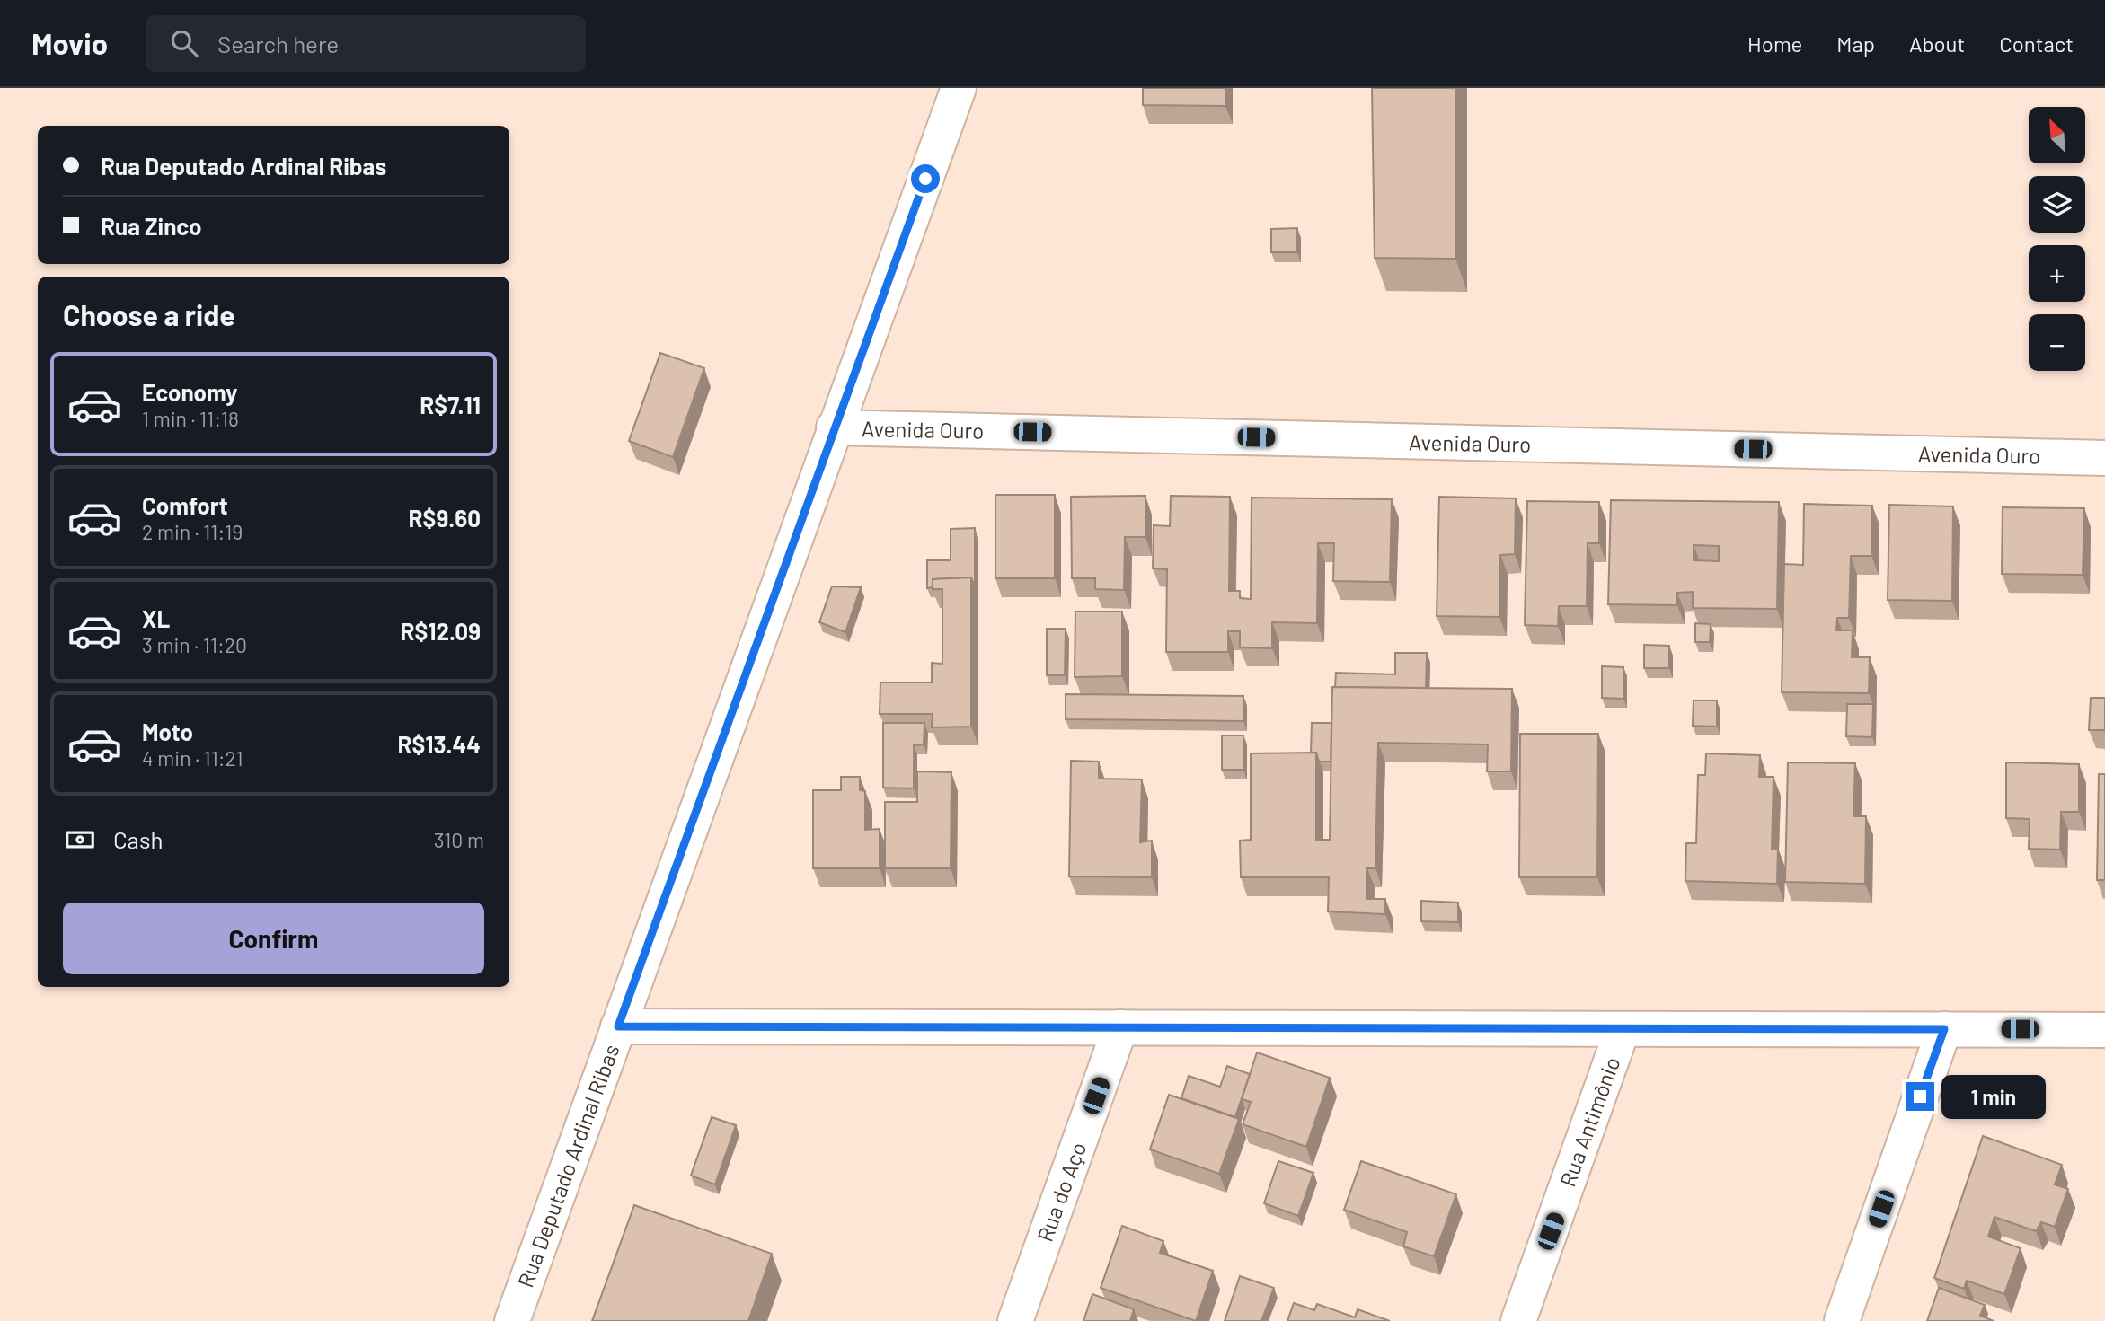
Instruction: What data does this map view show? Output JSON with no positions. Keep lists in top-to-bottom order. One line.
{"streets":{"street":["Avenida Ouro","Rua Antimônio","Rua Deputado Ardinal Ribas","Rua do Aço"]},"crossings":[["Avenida Ouro","Rua Deputado Ardinal Ribas"]],"north":"top left","page":{"header":"Movio","search":"Search here","nav":["Home","Map","About","Contact"],"map_buttons":["+","−"],"banner":["Rua Deputado Ardinal Ribas","Rua Zinco"],"heading":"Choose a ride","list":[{"name":"Economy","note":"1 min · 11:18","value":"R$7.11"},{"name":"Comfort","note":"2 min · 11:19","value":"R$9.60"},{"name":"XL","note":"3 min · 11:20","value":"R$12.09"},{"name":"Moto","note":"4 min · 11:21","value":"R$13.44"}],"pay":["Cash","310 m"],"buttons":"Confirm","bubble":"1 min"}}
